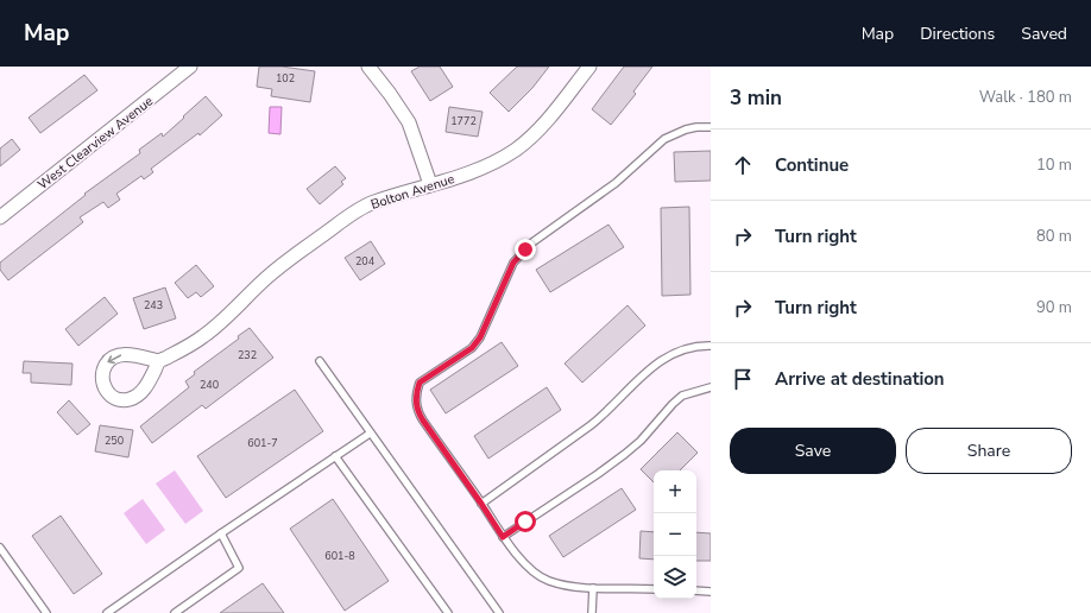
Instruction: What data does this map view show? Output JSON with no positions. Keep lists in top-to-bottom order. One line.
{"streets":{"street":["West Clearview Avenue","Bolton Avenue"]},"house_numbers":["102","1772","204","243","232","240","250","601-7","601-8"],"page":{"header":"Map","nav":["Map","Directions","Saved"],"heading":["3 min","Walk · 180 m"],"list":[["Continue","10 m"],["Turn right","80 m"],["Turn right","90 m"],"Arrive at destination"],"buttons":["Save","Share"],"map_buttons":["+","−"]}}
